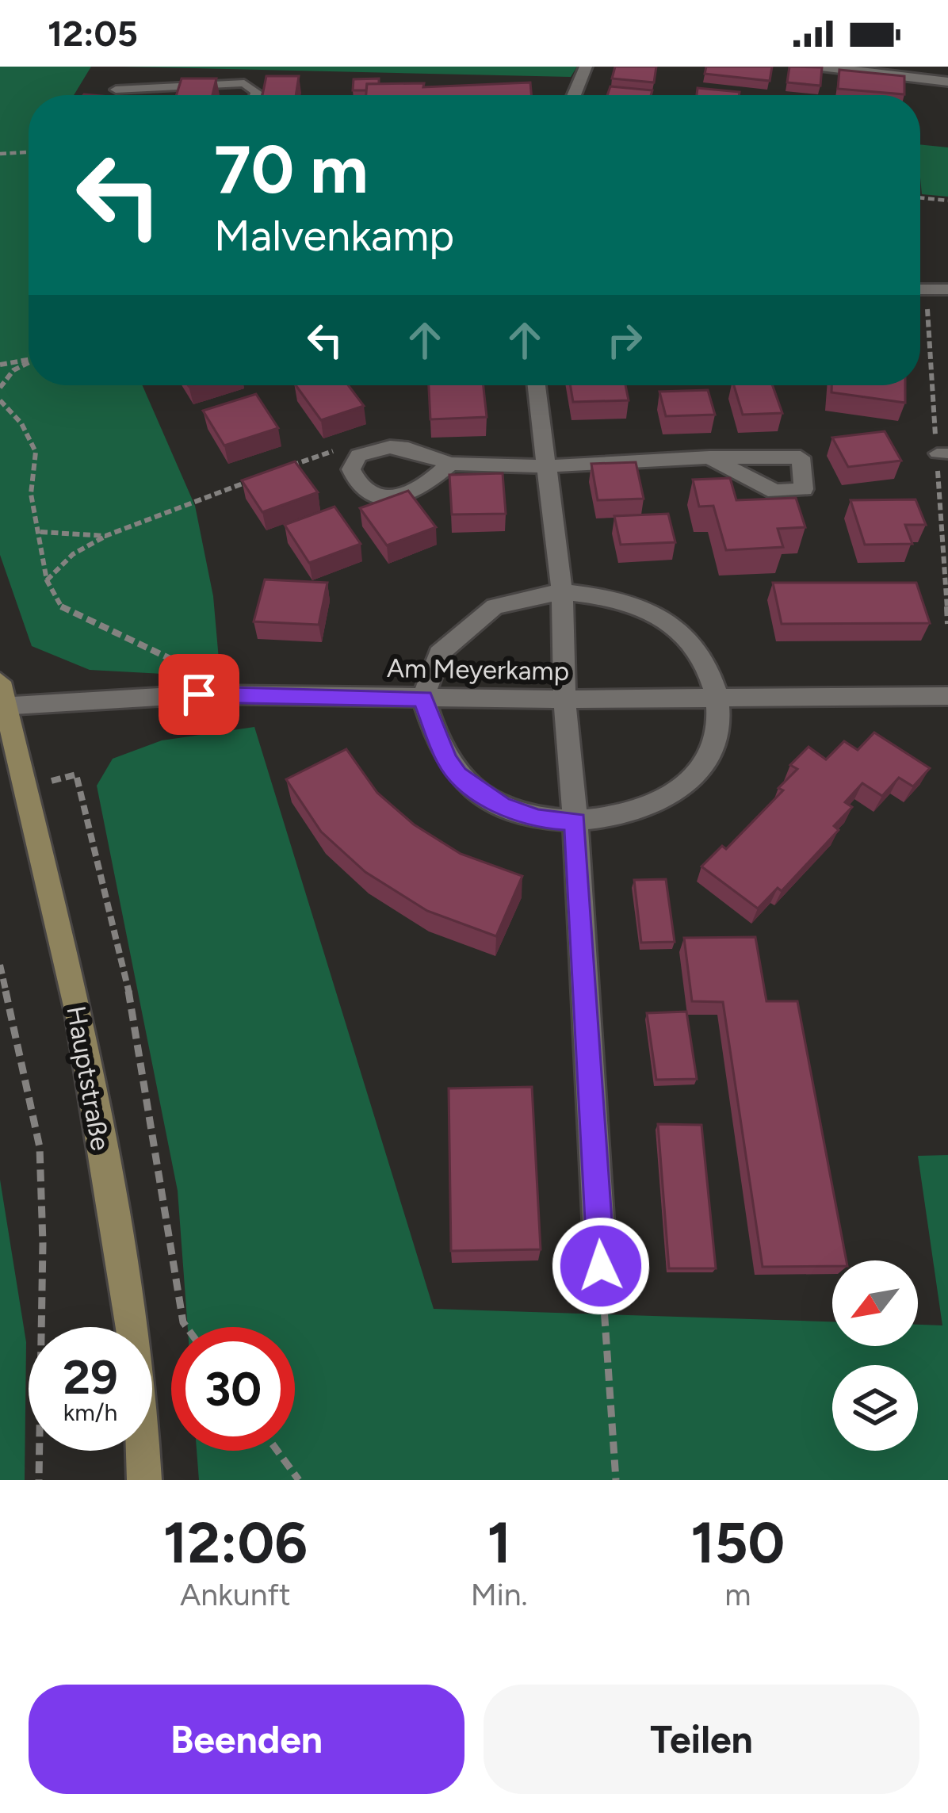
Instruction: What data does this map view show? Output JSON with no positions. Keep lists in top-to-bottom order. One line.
{"streets":{"main road":["Hauptstraße"],"street":["Am Meyerkamp"]},"crossings":[["Am Meyerkamp","Hauptstraße"]],"north":"bottom left","page":{"status":"12:05","turn":["70 m","Malvenkamp"],"speed":"29 km/h","limit":"30","eta":["12:06","Ankunft","1","Min.","150","m"],"buttons":["Beenden","Teilen"]}}
